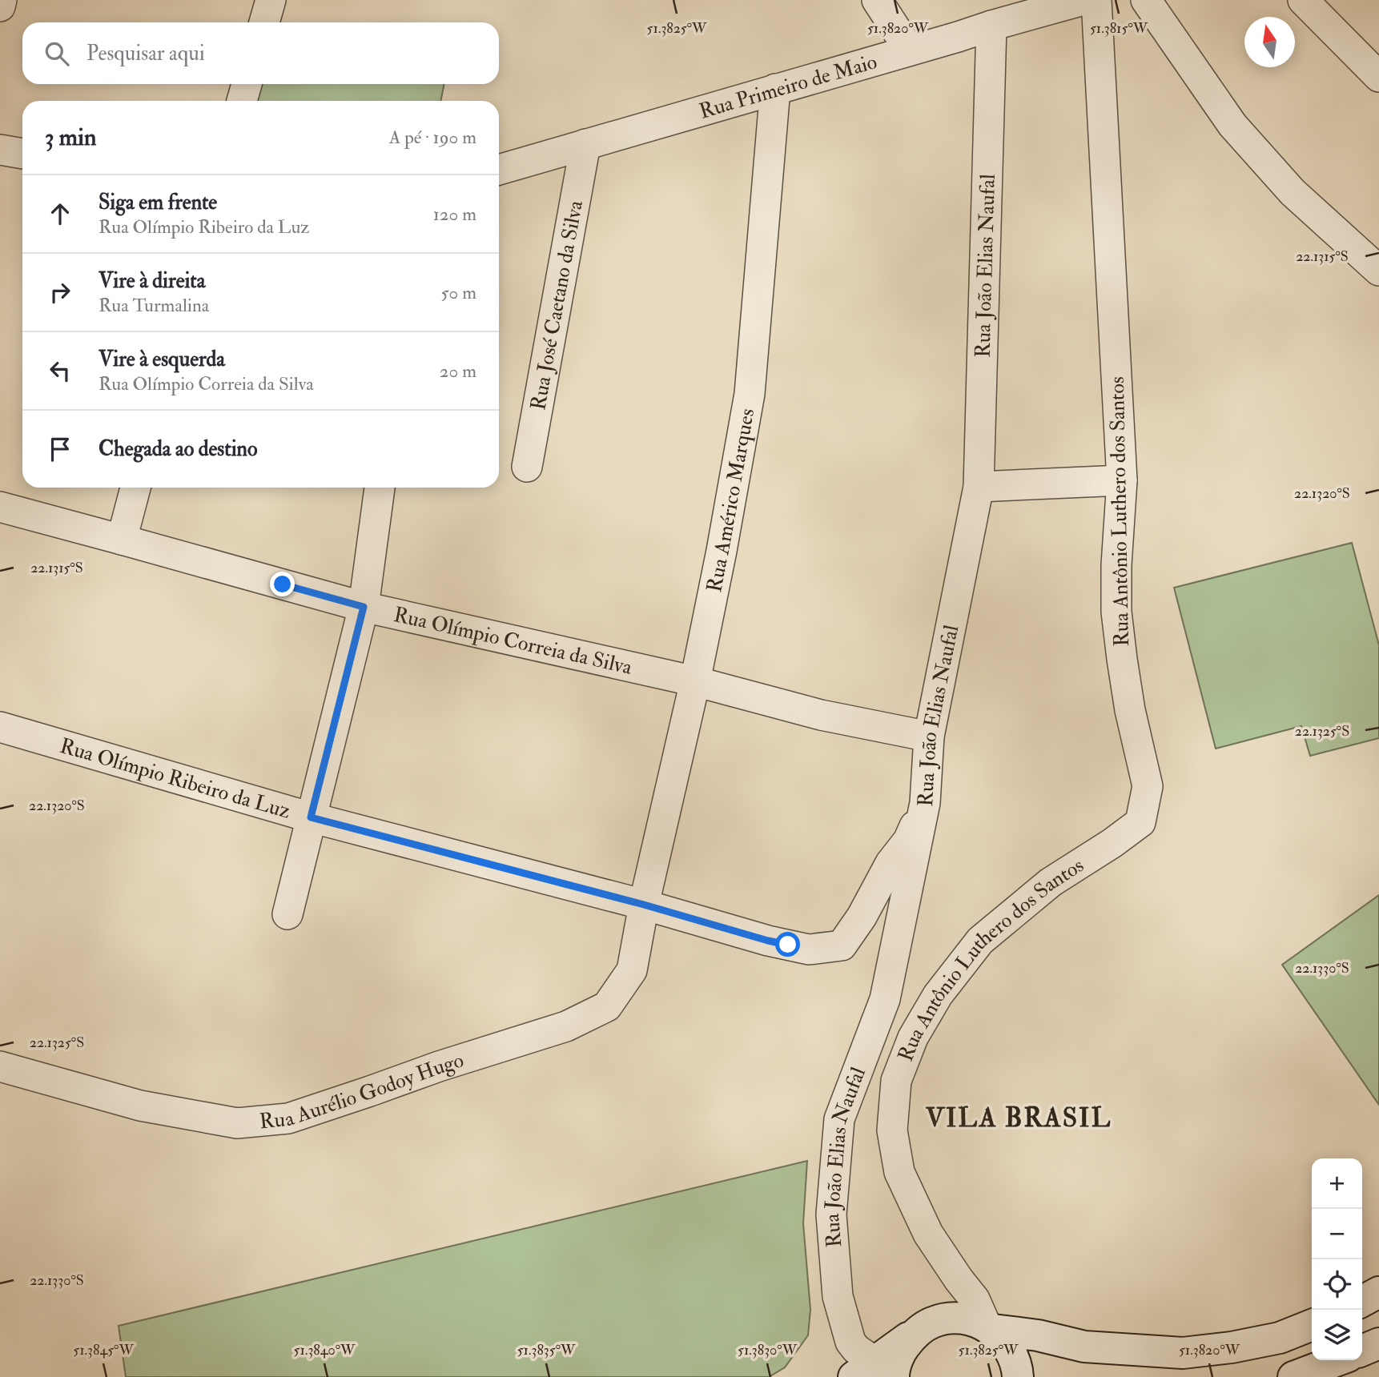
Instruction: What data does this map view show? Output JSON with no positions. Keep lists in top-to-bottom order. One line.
{"streets":{"street":["Rua Primeiro de Maio","Rua João Elias Naufal","Rua José Caetano da Silva","Rua Américo Marques","Rua Antônio Luthero dos Santos","Rua Olímpio Correia da Silva","Rua Olímpio Ribeiro da Luz","Rua Aurélio Godoy Hugo"]},"crossings":[["Rua Primeiro de Maio","Rua João Elias Naufal"],["Rua Primeiro de Maio","Rua José Caetano da Silva"],["Rua Primeiro de Maio","Rua Américo Marques"],["Rua João Elias Naufal","Rua Olímpio Correia da Silva"],["Rua João Elias Naufal","Rua Olímpio Ribeiro da Luz"],["Rua Américo Marques","Rua Olímpio Correia da Silva"],["Rua Américo Marques","Rua Olímpio Ribeiro da Luz"],["Rua Américo Marques","Rua Aurélio Godoy Hugo"],["Rua Olímpio Ribeiro da Luz","Rua Aurélio Godoy Hugo"]],"districts":["VILA BRASIL"],"north":"top","page":{"search":"Pesquisar aqui","heading":["3 min","A pé · 190 m"],"list":[["Siga em frente","Rua Olímpio Ribeiro da Luz","120 m"],["Vire à direita","Rua Turmalina","50 m"],["Vire à esquerda","Rua Olímpio Correia da Silva","20 m"],"Chegada ao destino"],"map_buttons":["+","−"]},"coordinates":["51.3825°W","51.3820°W","51.3815°W","22.1315°S","22.1320°S","22.1325°S","22.1330°S","51.3845°W","51.3840°W","51.3835°W","51.3830°W"]}
